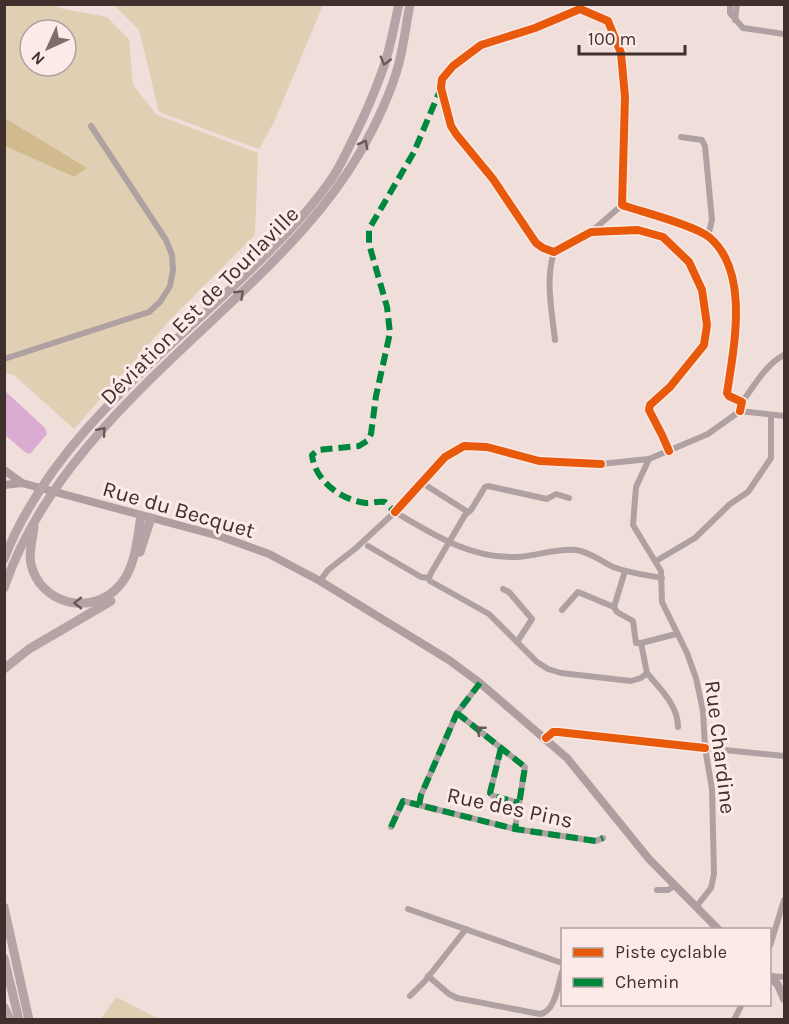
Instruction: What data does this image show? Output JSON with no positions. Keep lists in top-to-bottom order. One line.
{"streets":{"highway":["Déviation Est de Tourlaville"],"main road":["Rue du Becquet"],"street":["Rue Chardine","Rue des Pins"]},"crossings":[["Rue du Becquet","Rue Chardine"],["Rue du Becquet","Rue des Pins"]],"legend":["Piste cyclable","Chemin"],"scale_bar":"100 m","north":"bottom left"}
